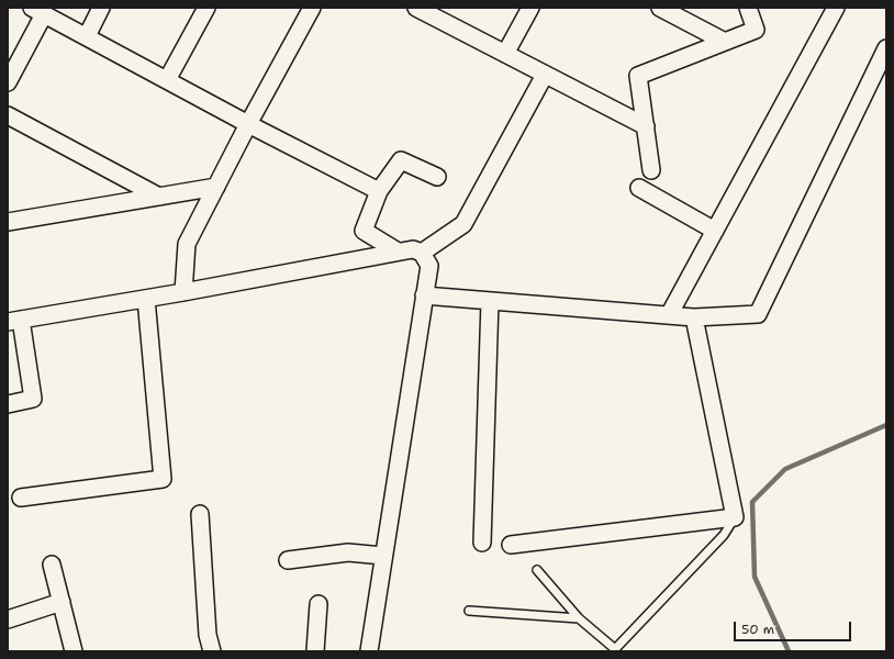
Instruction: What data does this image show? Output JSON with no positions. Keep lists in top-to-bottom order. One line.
{"scale_bar":"50 m"}
